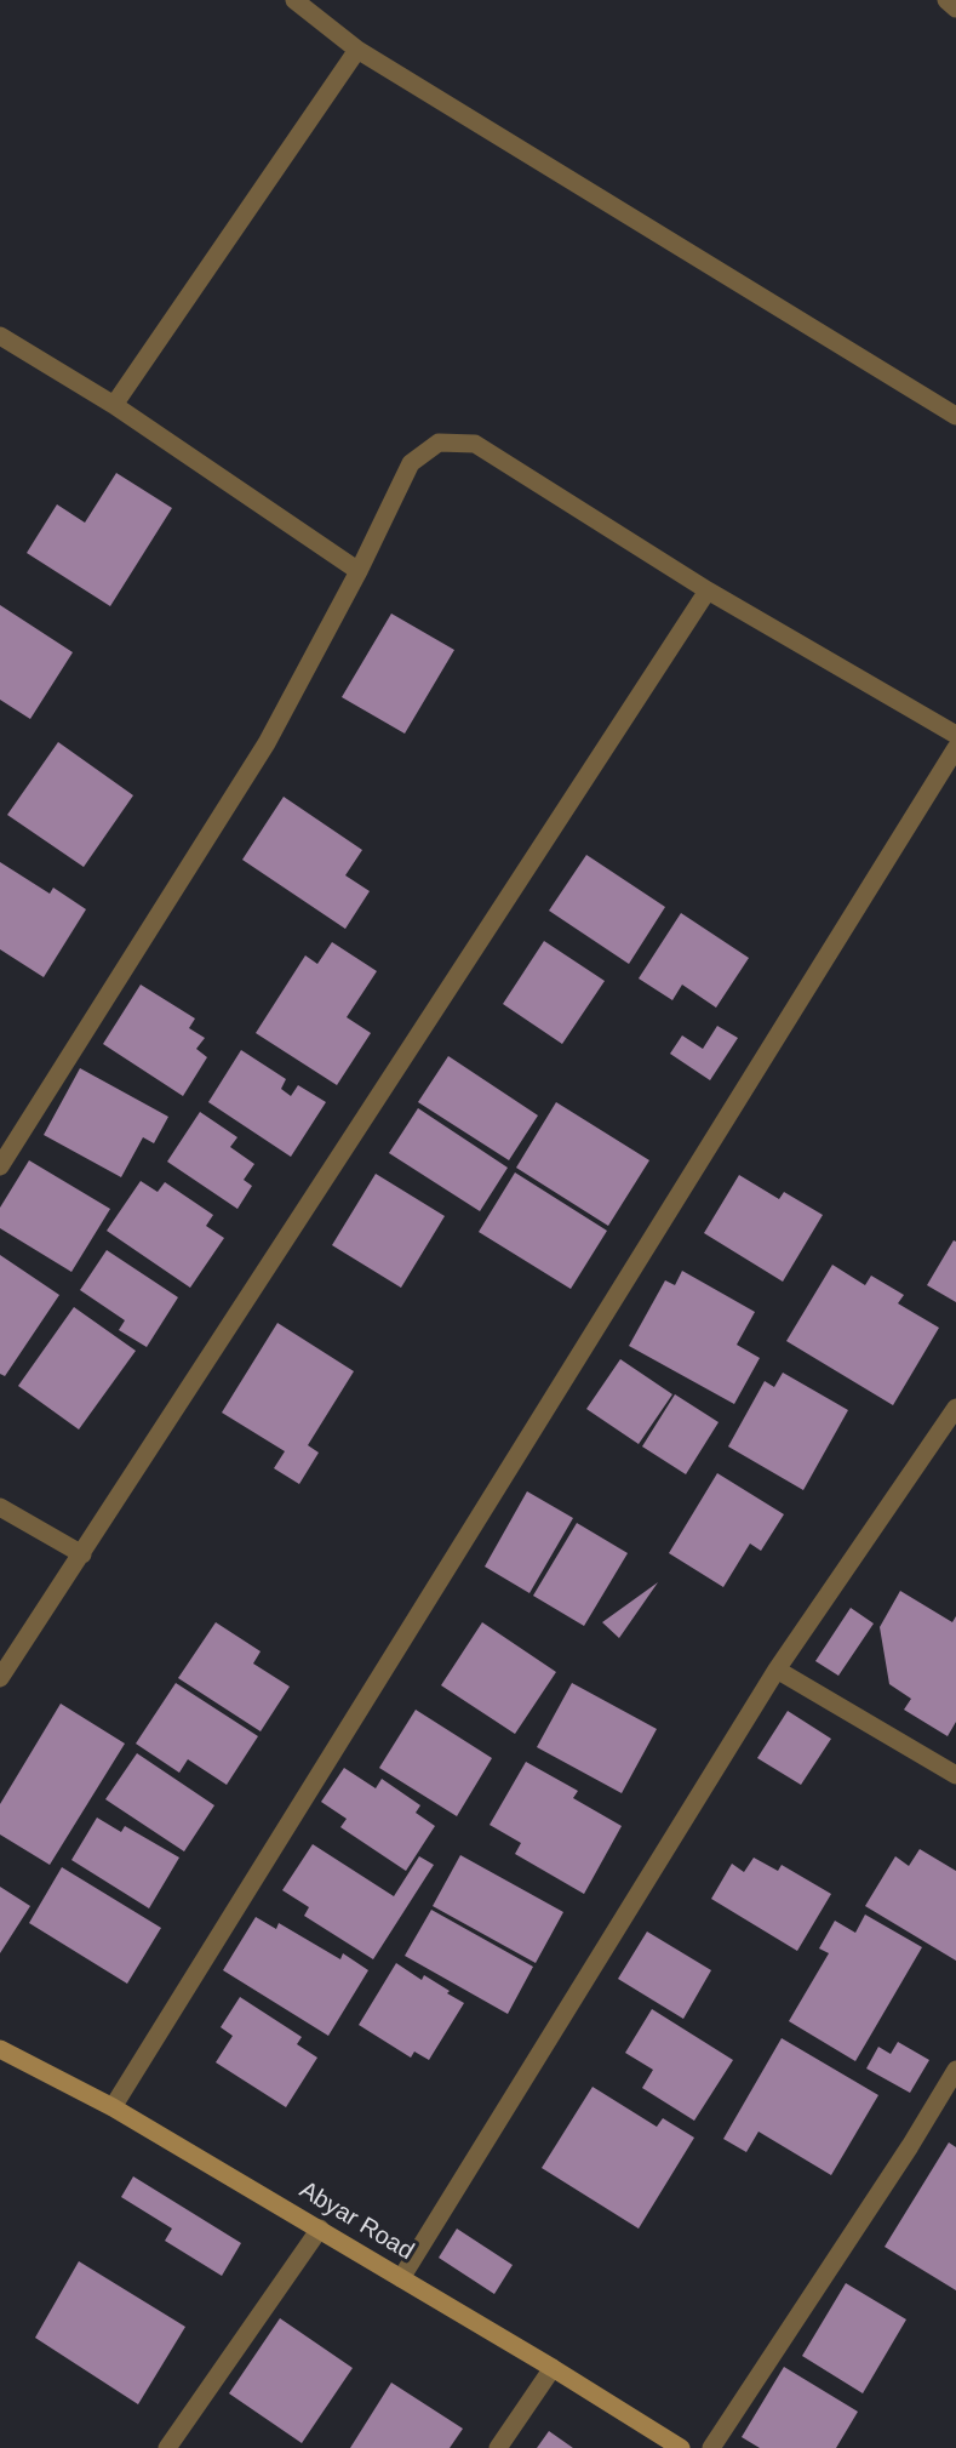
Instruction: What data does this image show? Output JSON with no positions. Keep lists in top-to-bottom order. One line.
{"streets":{"main road":["Abyar Road"]}}
